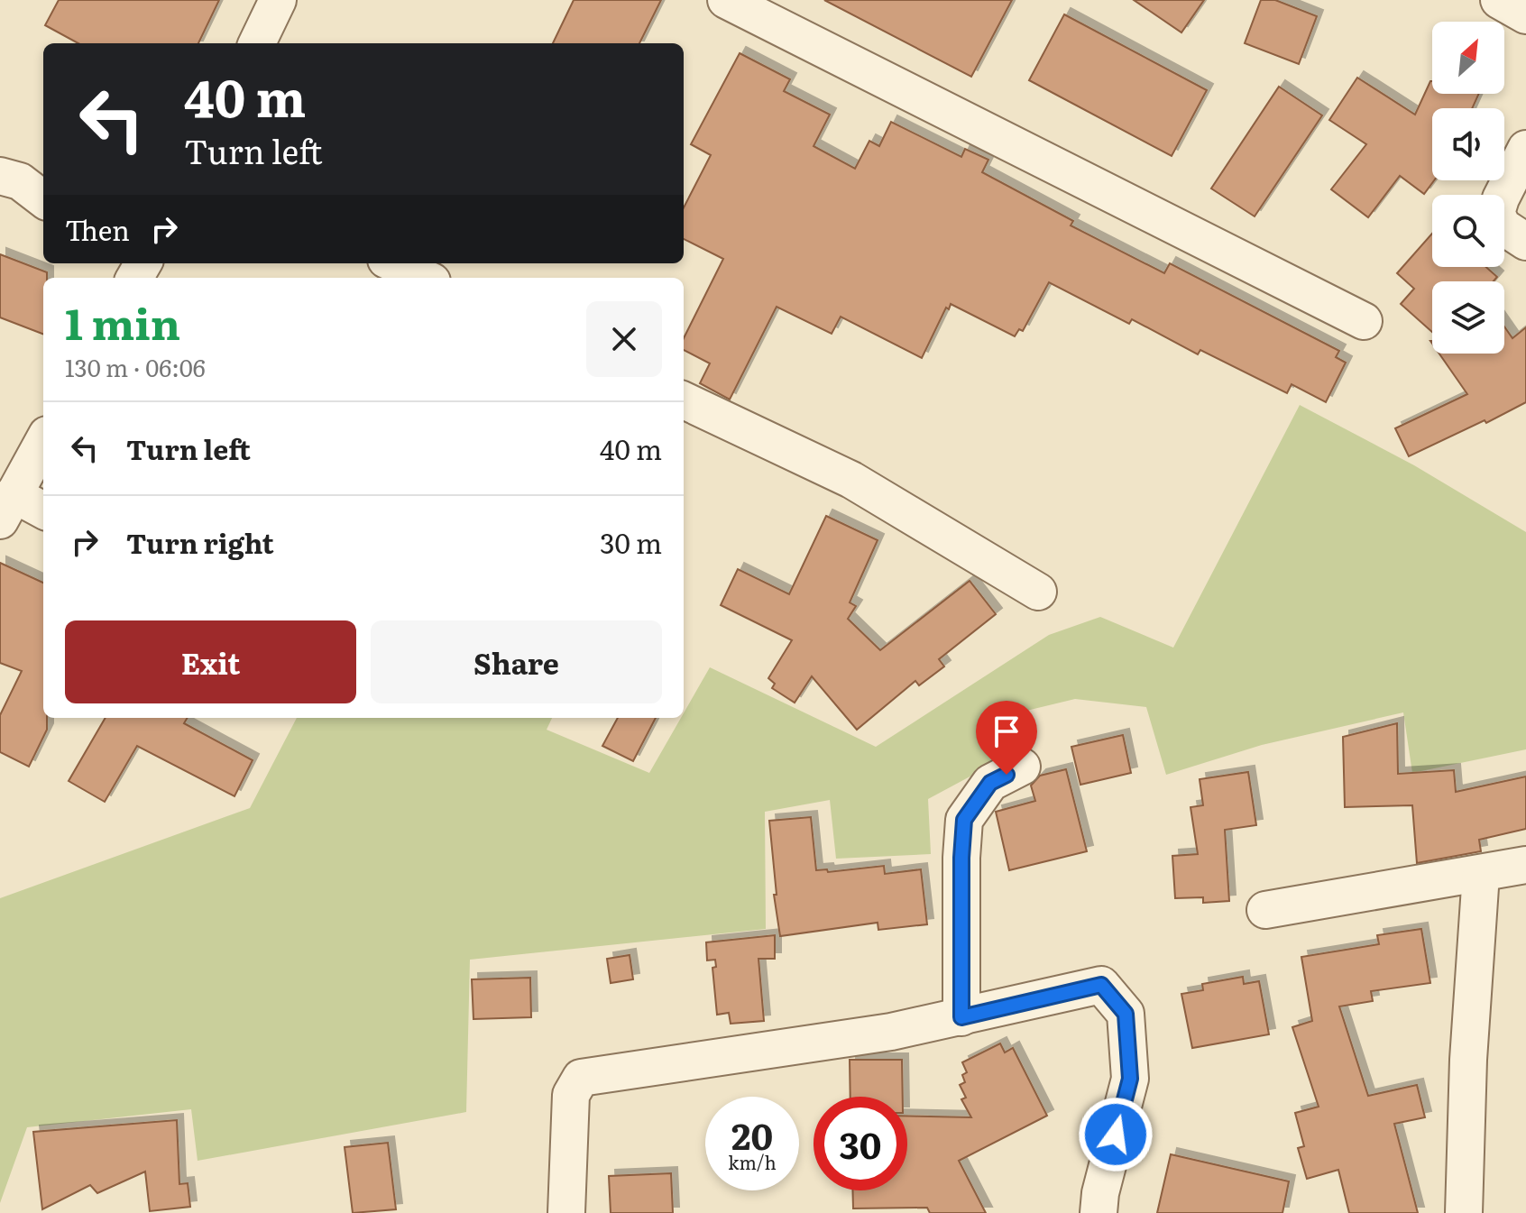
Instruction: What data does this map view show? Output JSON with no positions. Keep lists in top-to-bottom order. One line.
{"north":"top right","page":{"turn":["40 m","Turn left"],"then":"Then","heading":["1 min","130 m · 06:06"],"list":[{"name":"Turn left","value":"40 m"},{"name":"Turn right","value":"30 m"}],"buttons":["Exit","Share"],"speed":"20 km/h","limit":"30"}}
